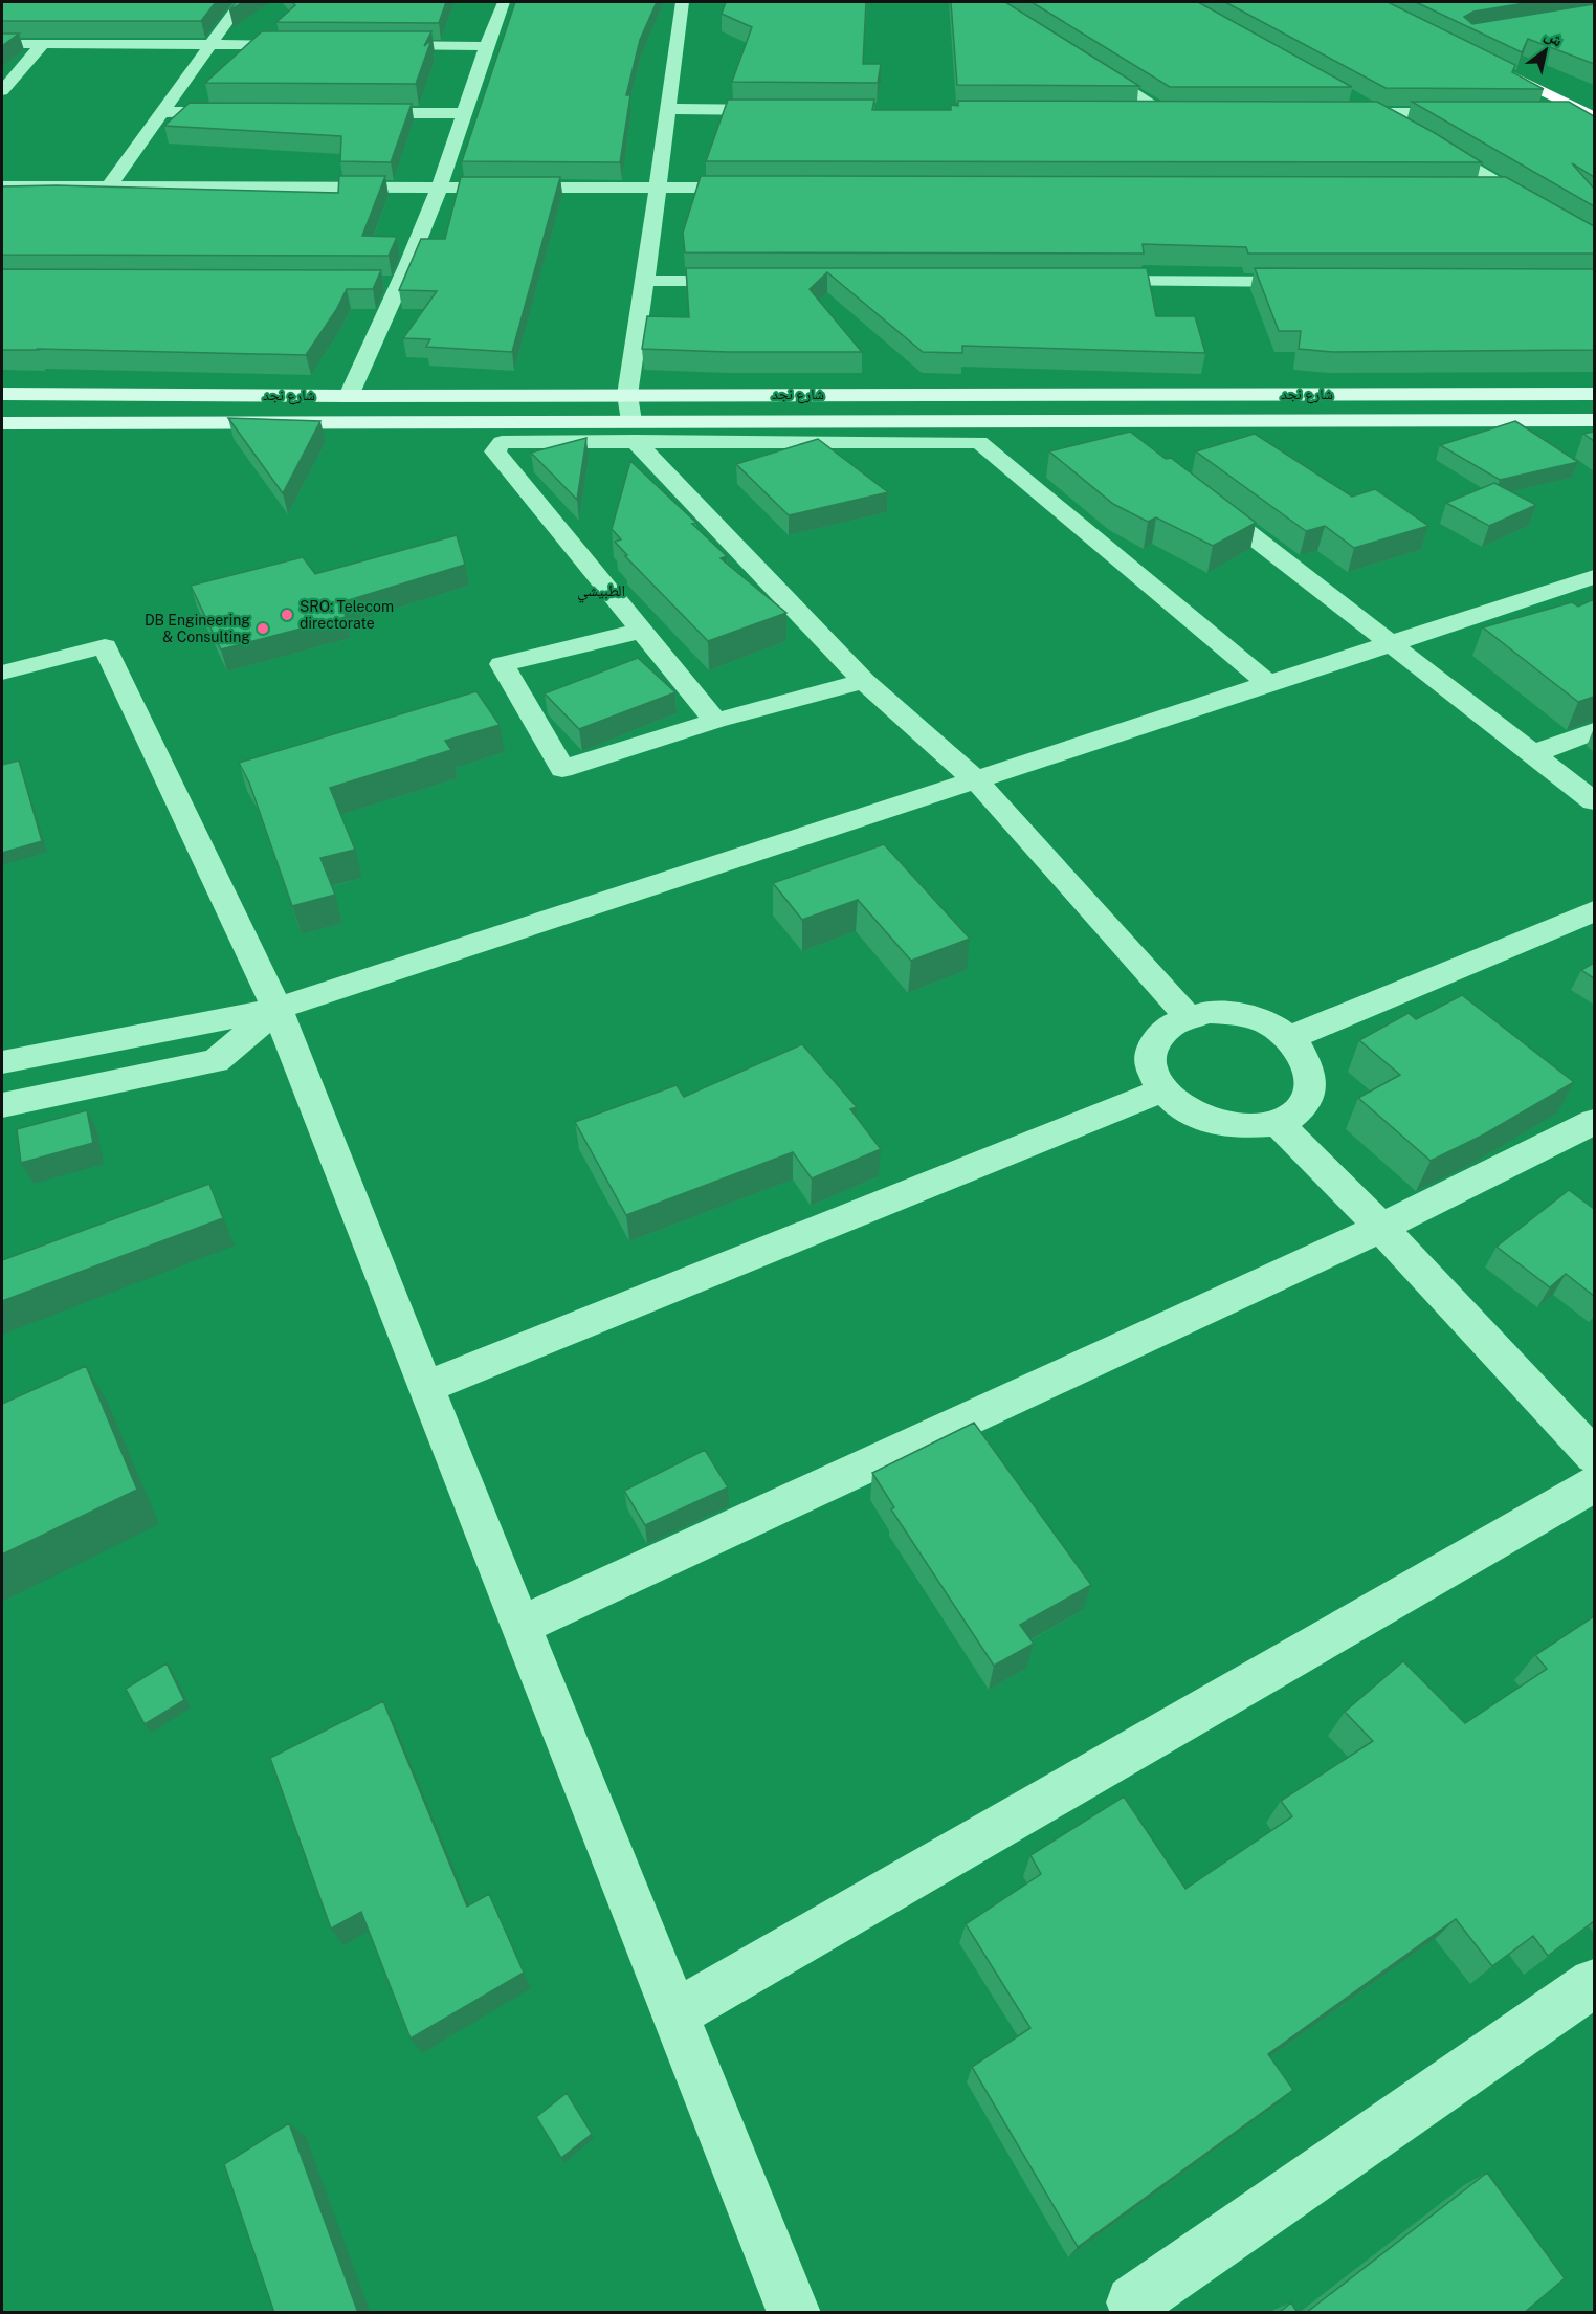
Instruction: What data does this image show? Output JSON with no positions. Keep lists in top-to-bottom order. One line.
{"streets":{"street":["شارع نجد"]},"districts":["الطبيشي"],"places":["SRO: Telecom directorate","DB Engineering & Consulting"],"north":"top right"}
